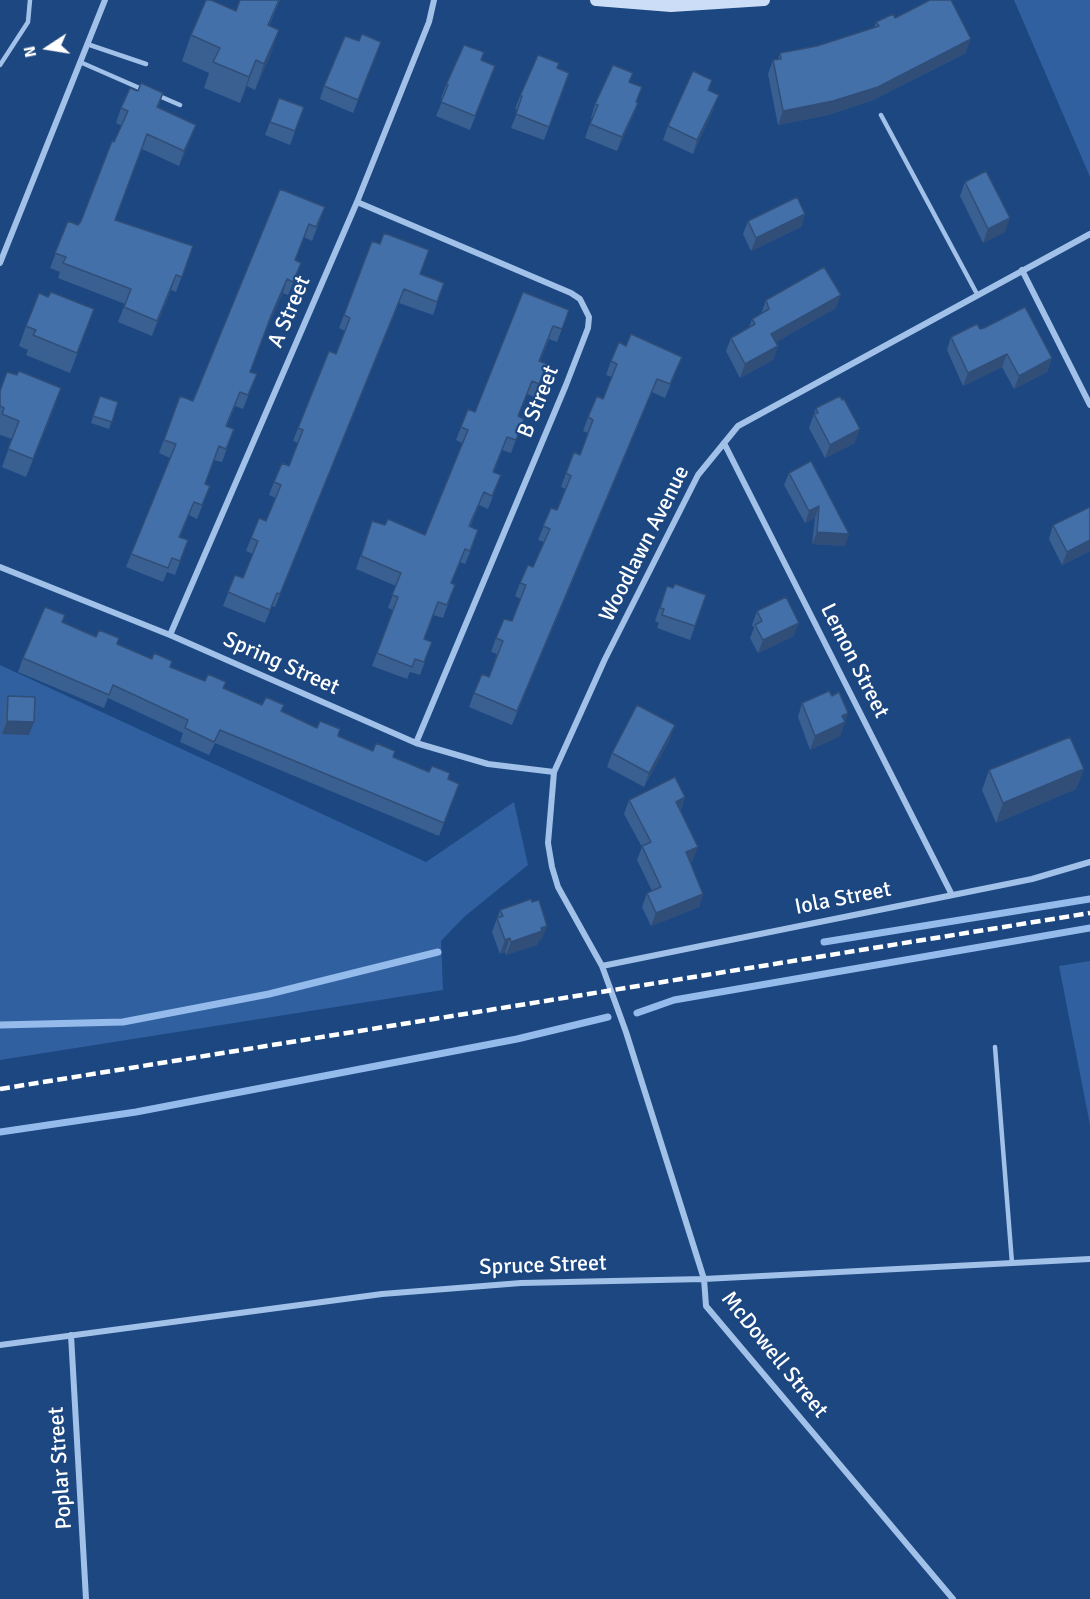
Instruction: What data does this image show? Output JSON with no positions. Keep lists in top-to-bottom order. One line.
{"streets":{"street":["A Street","B Street","Woodlawn Avenue","Lemon Street","Spring Street","Iola Street","Spruce Street","McDowell Street","Poplar Street"]},"crossings":[["A Street","B Street"],["A Street","Spring Street"],["B Street","Spring Street"],["Woodlawn Avenue","Lemon Street"],["Woodlawn Avenue","Spring Street"],["Woodlawn Avenue","Iola Street"],["Woodlawn Avenue","McDowell Street"],["Lemon Street","Iola Street"],["Spruce Street","McDowell Street"],["Spruce Street","Poplar Street"]],"north":"left"}
